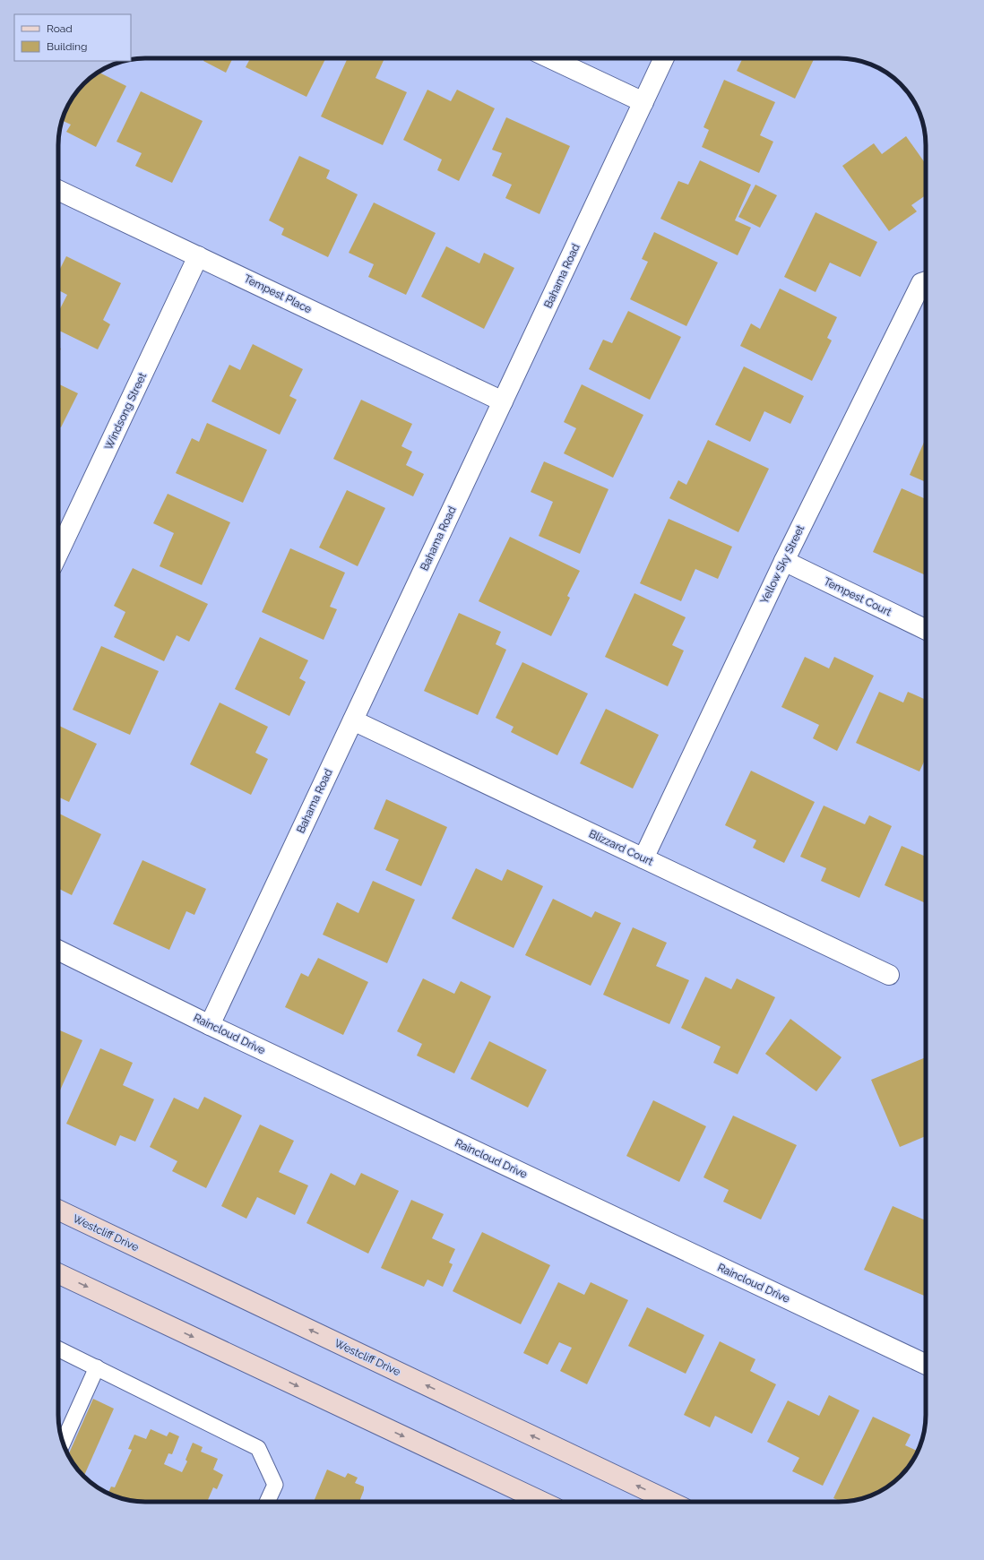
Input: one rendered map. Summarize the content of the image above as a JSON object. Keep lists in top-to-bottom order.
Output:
{
  "streets": {
    "main road": ["Westcliff Drive"],
    "street": [
      "Bahama Road",
      "Tempest Place",
      "Windsong Street",
      "Yellow Sky Street",
      "Tempest Court",
      "Blizzard Court",
      "Raincloud Drive"
    ]
  },
  "crossings": [
    ["Bahama Road", "Tempest Place"],
    ["Bahama Road", "Blizzard Court"],
    ["Bahama Road", "Raincloud Drive"],
    ["Tempest Place", "Windsong Street"],
    ["Yellow Sky Street", "Tempest Court"],
    ["Yellow Sky Street", "Blizzard Court"]
  ],
  "legend": ["Road", "Building"]
}
